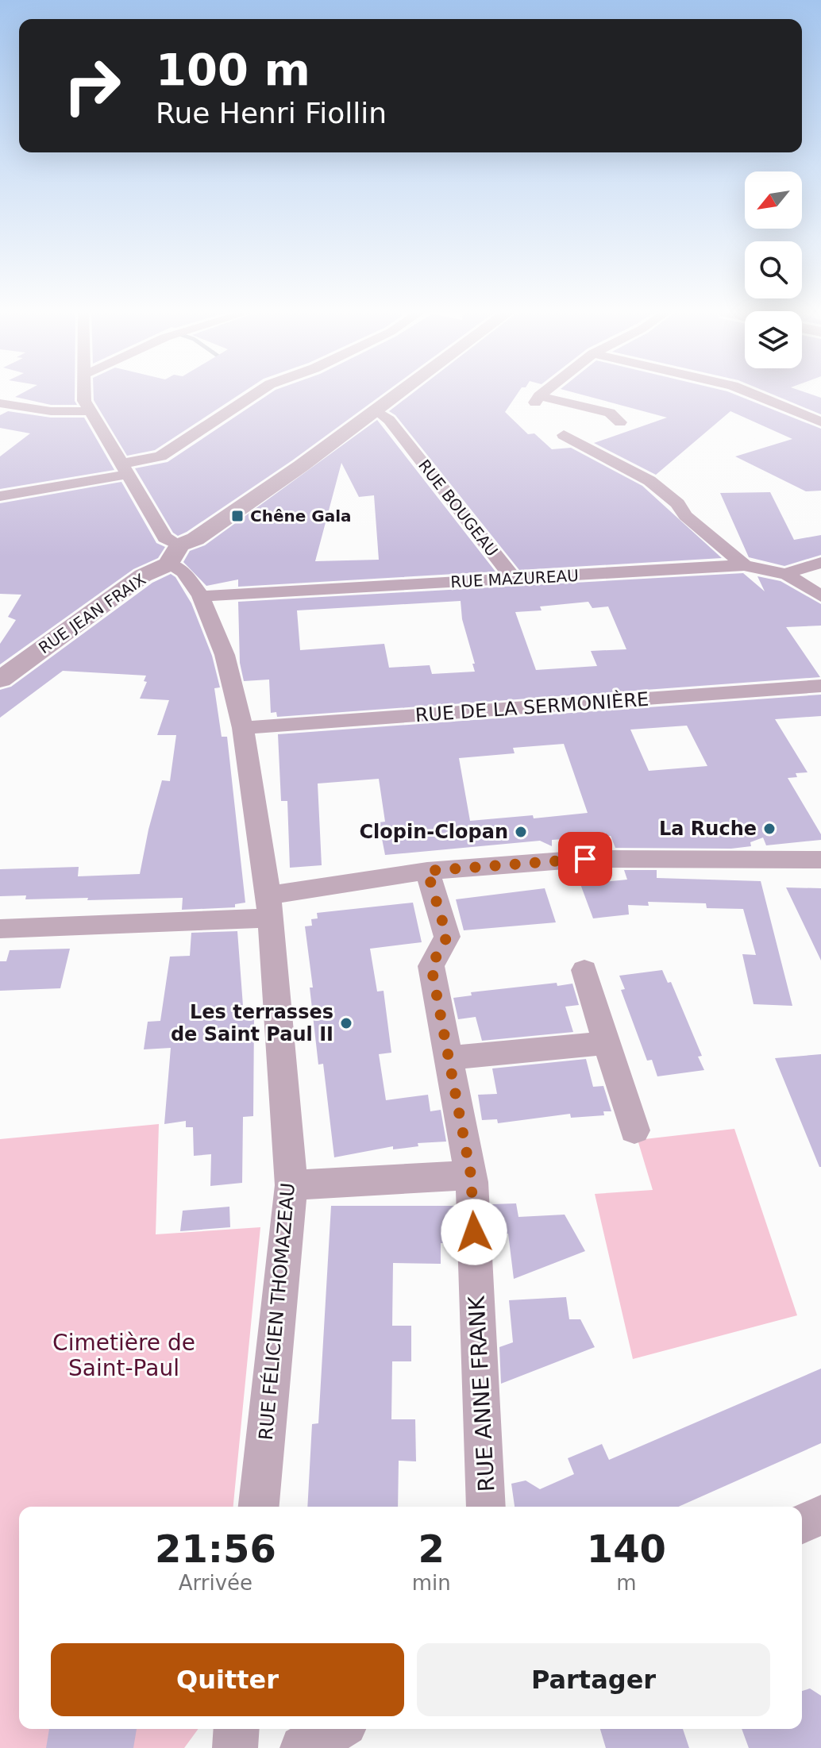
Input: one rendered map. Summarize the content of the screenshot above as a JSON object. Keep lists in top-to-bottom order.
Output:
{
  "streets": {
    "street": [
      "RUE BOUGEAU",
      "RUE MAZUREAU",
      "RUE JEAN FRAIX",
      "RUE DE LA SERMONIÈRE",
      "RUE FÉLICIEN THOMAZEAU",
      "RUE ANNE FRANK"
    ]
  },
  "crossings": [
    ["RUE BOUGEAU", "RUE MAZUREAU"],
    ["RUE BOUGEAU", "RUE JEAN FRAIX"],
    ["RUE MAZUREAU", "RUE FÉLICIEN THOMAZEAU"],
    ["RUE JEAN FRAIX", "RUE FÉLICIEN THOMAZEAU"],
    ["RUE DE LA SERMONIÈRE", "RUE FÉLICIEN THOMAZEAU"]
  ],
  "parks": ["Cimetière de Saint-Paul"],
  "places": {
    "transit": ["Chêne Gala"],
    "other": ["La Ruche", "Clopin-Clopan", "Les terrasses de Saint Paul II"]
  },
  "north": "bottom left",
  "page": {
    "turn": ["100 m", "Rue Henri Fiollin"],
    "eta": [
      "21:56",
      "Arrivée",
      "2",
      "min",
      "140",
      "m"
    ],
    "buttons": ["Quitter", "Partager"]
  }
}
